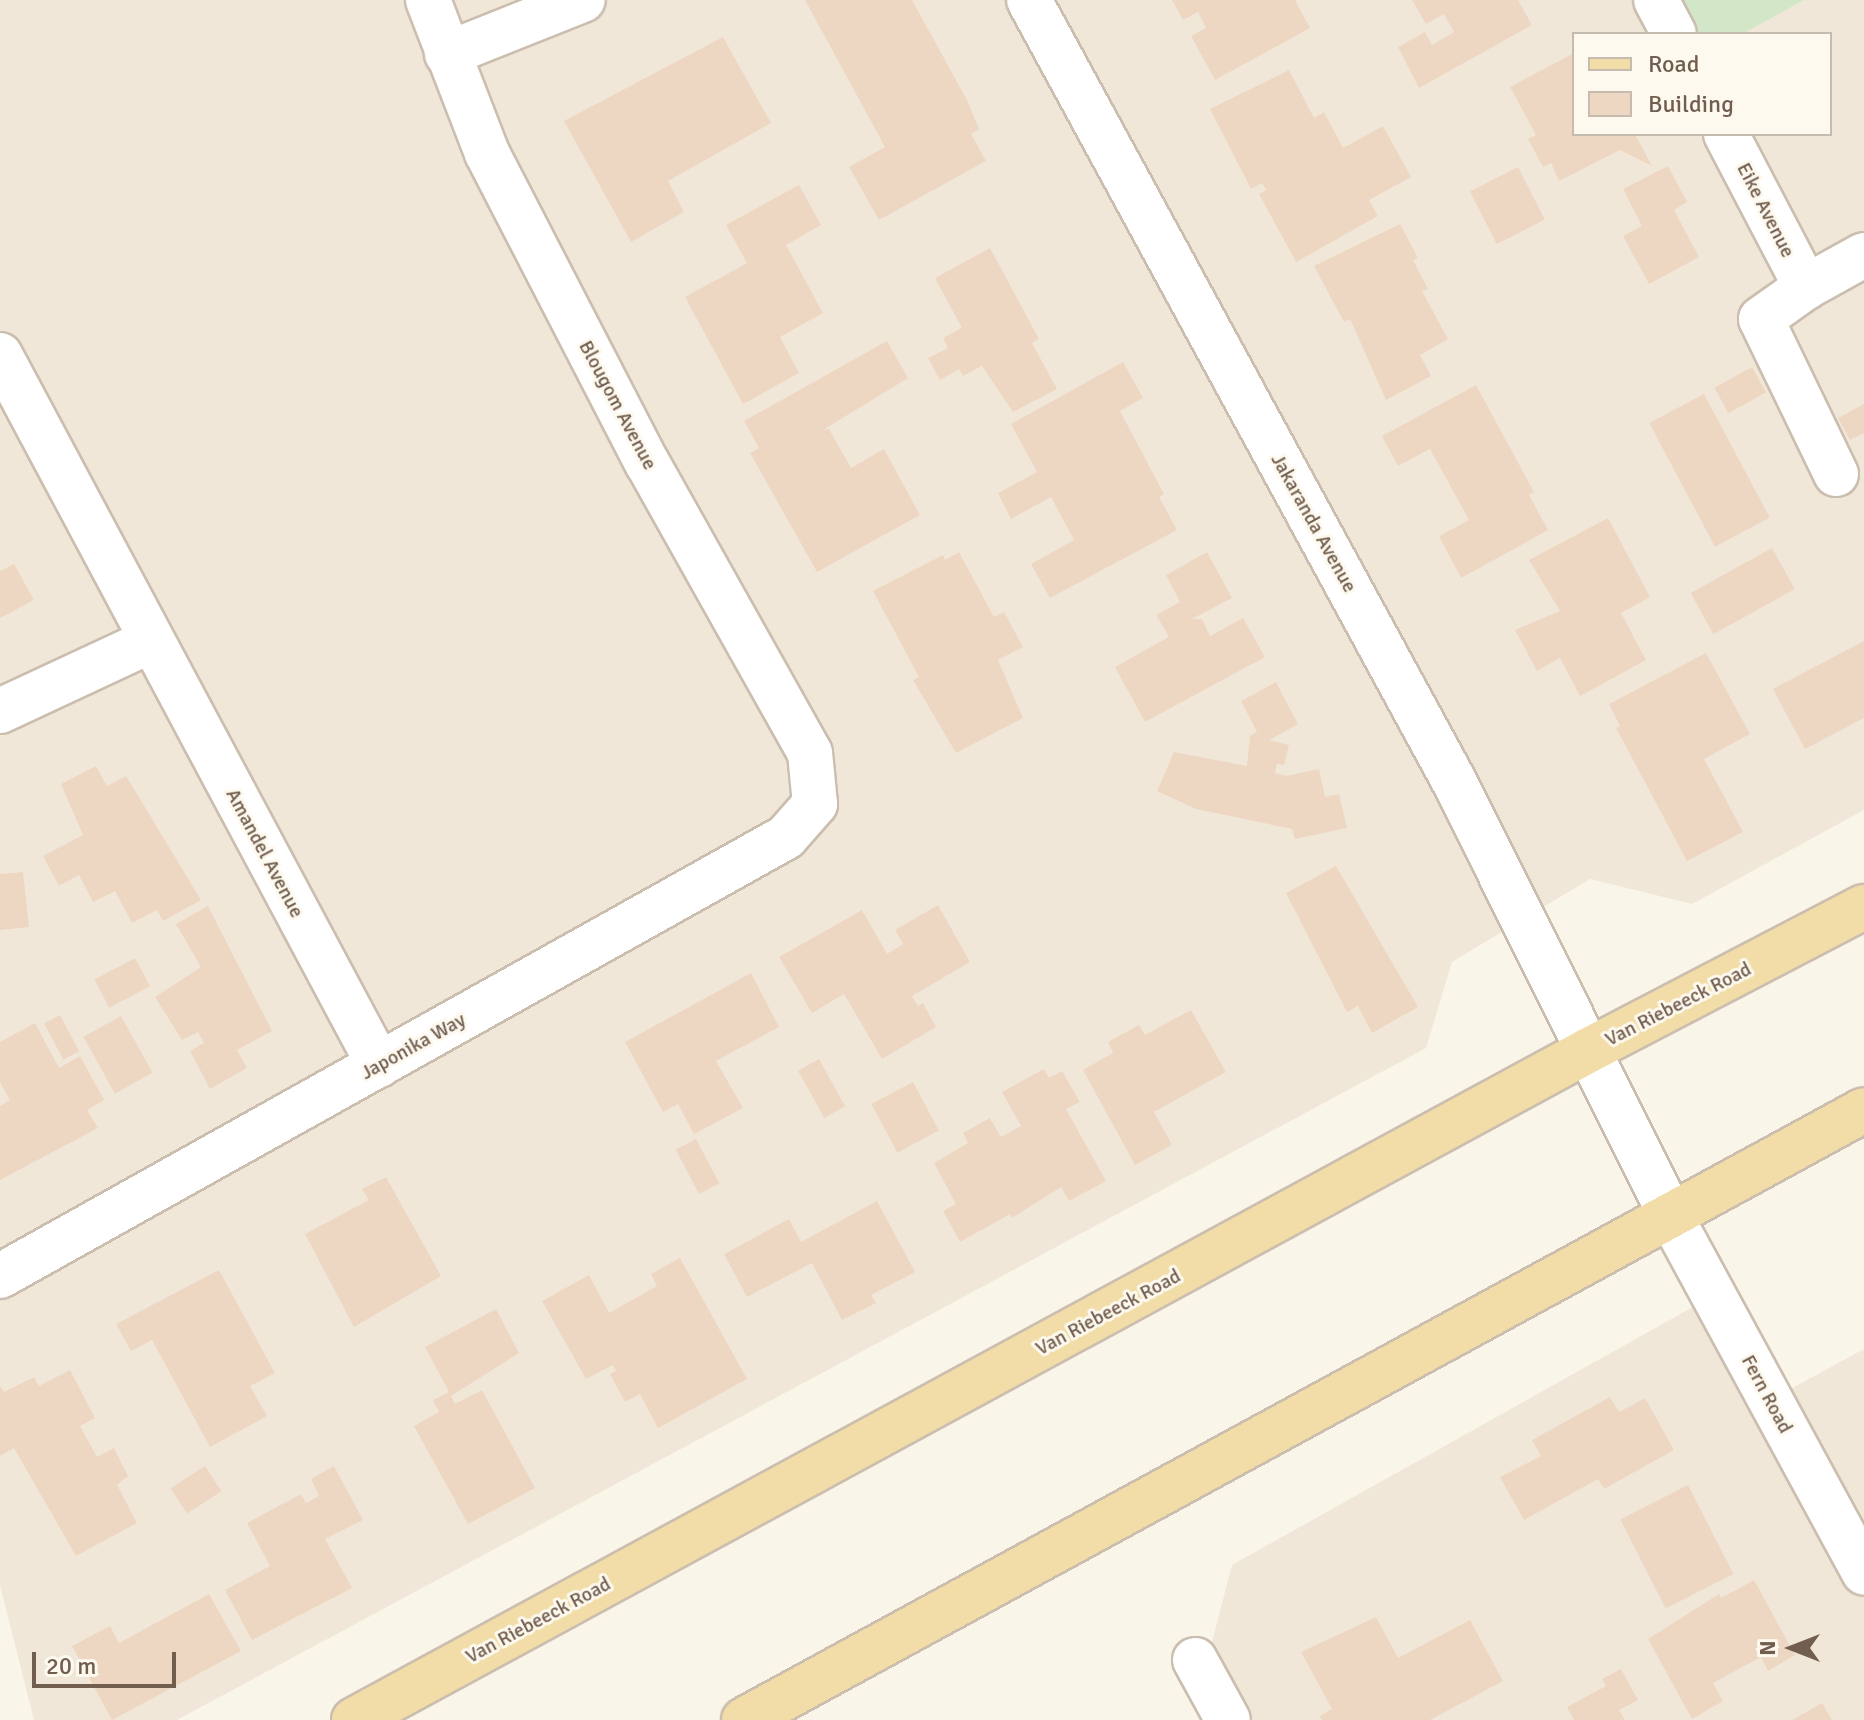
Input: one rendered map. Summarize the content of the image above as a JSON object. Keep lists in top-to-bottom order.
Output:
{
  "streets": {
    "main road": ["Van Riebeeck Road"],
    "street": [
      "Eike Avenue",
      "Blougom Avenue",
      "Jakaranda Avenue",
      "Amandel Avenue",
      "Japonika Way",
      "Fern Road"
    ]
  },
  "crossings": [
    ["Blougom Avenue", "Japonika Way"],
    ["Jakaranda Avenue", "Van Riebeeck Road"],
    ["Jakaranda Avenue", "Fern Road"],
    ["Amandel Avenue", "Japonika Way"]
  ],
  "legend": ["Road", "Building"],
  "scale_bar": "20 m",
  "north": "left"
}
